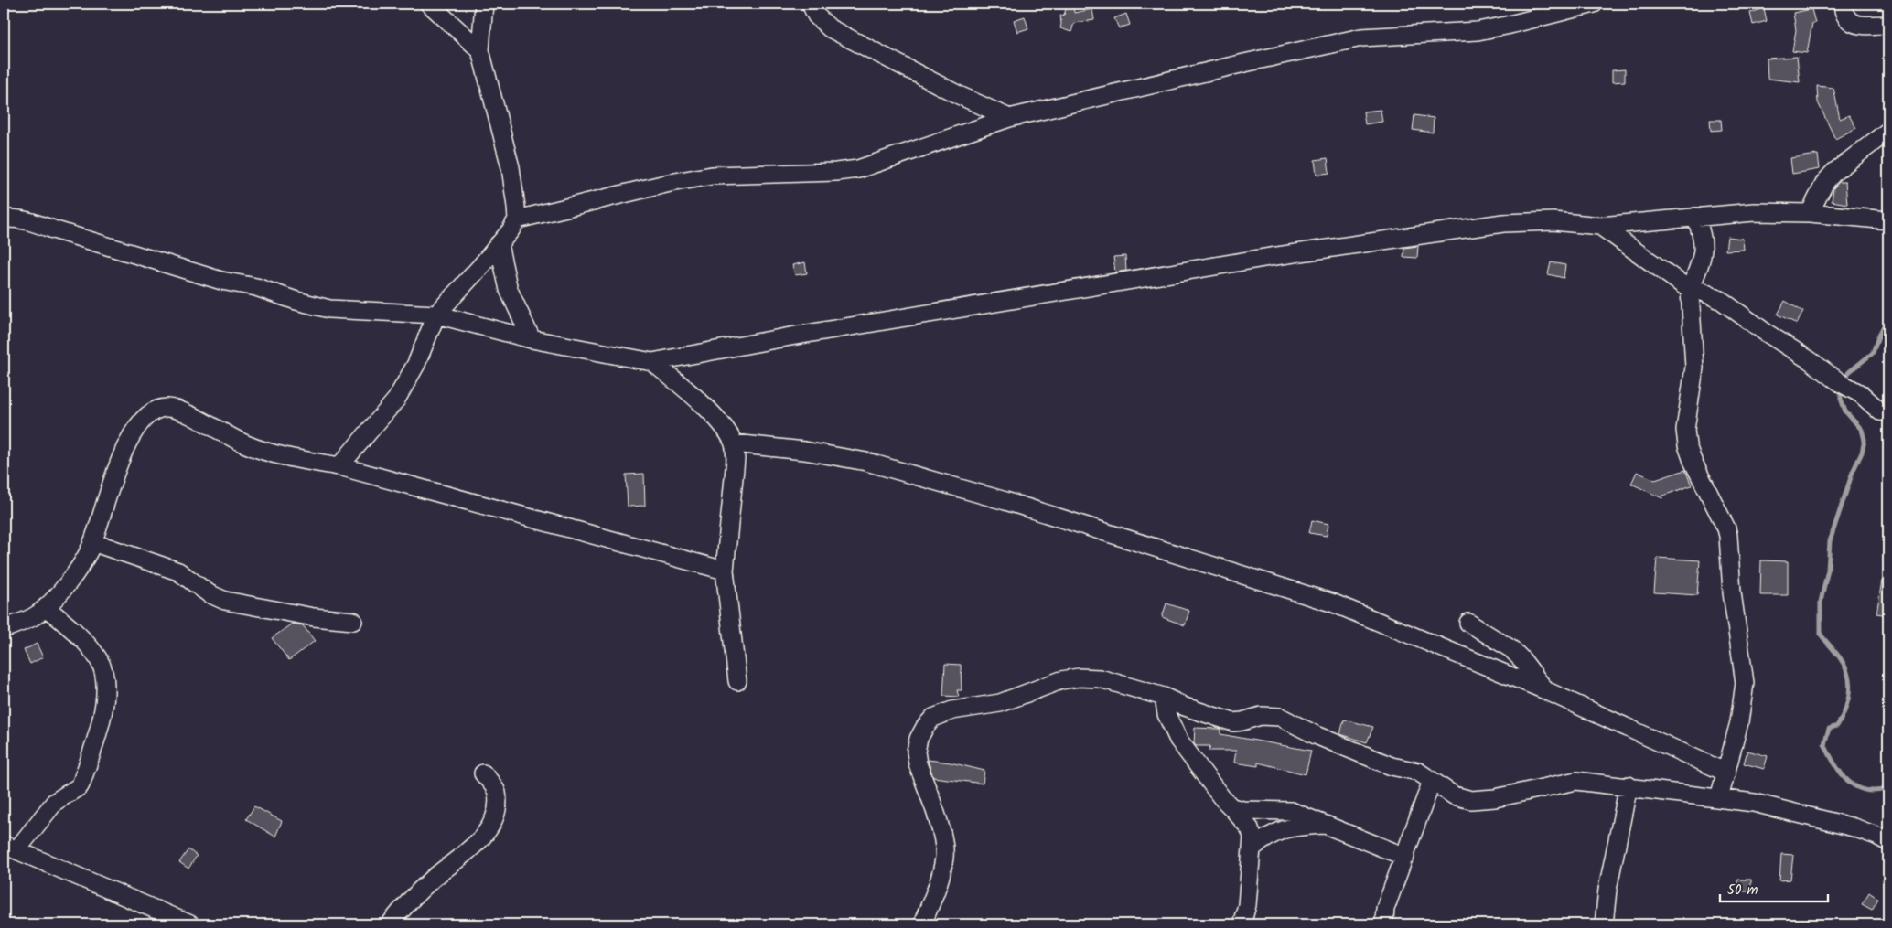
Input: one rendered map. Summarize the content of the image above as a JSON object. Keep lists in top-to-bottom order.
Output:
{
  "scale_bar": "50 m"
}
